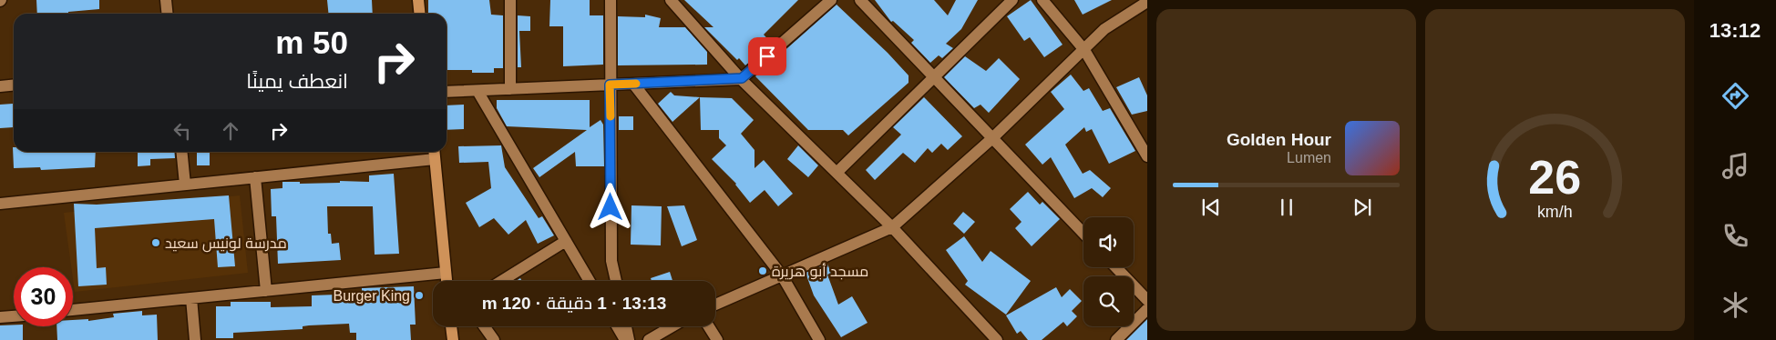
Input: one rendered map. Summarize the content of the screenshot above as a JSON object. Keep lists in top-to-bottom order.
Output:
{
  "places": ["مدرسة لونيس سعيد", "مسجد أبو هريرة", "Burger King"],
  "page": {
    "tabs": "13:12",
    "turn": ["50 m", "انعطف يمينًا"],
    "song": ["Golden Hour", "Lumen"],
    "limit": "30",
    "trip": "13:13 · 1 دقيقة · 120 m",
    "gauge": ["26", "km/h"]
  }
}
